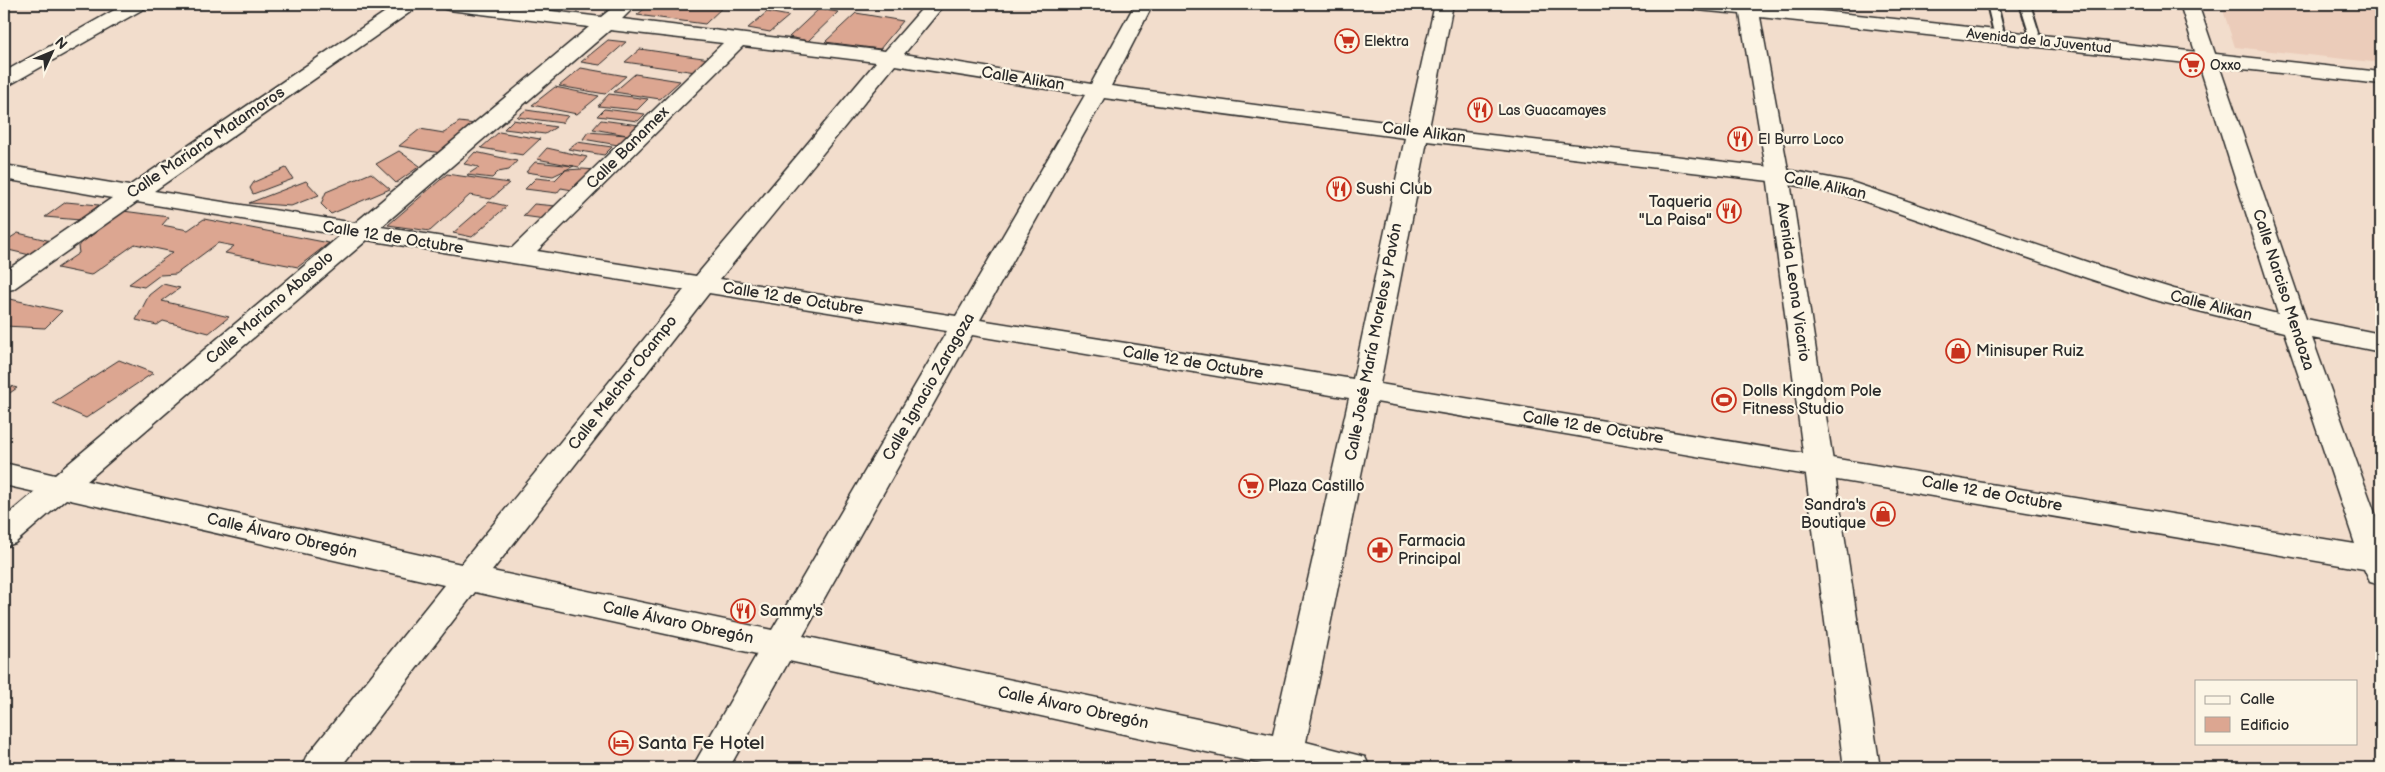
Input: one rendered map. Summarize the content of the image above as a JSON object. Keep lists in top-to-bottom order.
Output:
{
  "streets": {
    "street": [
      "Avenida de la Juventud",
      "Calle Alikan",
      "Calle Mariano Matamoros",
      "Calle Banamex",
      "Calle 12 de Octubre",
      "Avenida Leona Vicario",
      "Calle Narciso Mendoza",
      "Calle Mariano Abasolo",
      "Calle José María Morelos y Pavón",
      "Calle Melchor Ocampo",
      "Calle Ignacio Zaragoza",
      "Calle Álvaro Obregón"
    ]
  },
  "crossings": [
    ["Avenida de la Juventud", "Avenida Leona Vicario"],
    ["Avenida de la Juventud", "Calle Narciso Mendoza"],
    ["Calle Alikan", "Calle Banamex"],
    ["Calle Alikan", "Avenida Leona Vicario"],
    ["Calle Alikan", "Calle Narciso Mendoza"],
    ["Calle Alikan", "Calle Mariano Abasolo"],
    ["Calle Alikan", "Calle José María Morelos y Pavón"],
    ["Calle Alikan", "Calle Melchor Ocampo"],
    ["Calle Alikan", "Calle Ignacio Zaragoza"],
    ["Calle Mariano Matamoros", "Calle 12 de Octubre"],
    ["Calle Banamex", "Calle 12 de Octubre"],
    ["Calle 12 de Octubre", "Avenida Leona Vicario"],
    ["Calle 12 de Octubre", "Calle Narciso Mendoza"],
    ["Calle 12 de Octubre", "Calle Mariano Abasolo"],
    ["Calle 12 de Octubre", "Calle José María Morelos y Pavón"],
    ["Calle 12 de Octubre", "Calle Melchor Ocampo"],
    ["Calle 12 de Octubre", "Calle Ignacio Zaragoza"],
    ["Calle Mariano Abasolo", "Calle Álvaro Obregón"],
    ["Calle José María Morelos y Pavón", "Calle Álvaro Obregón"],
    ["Calle Melchor Ocampo", "Calle Álvaro Obregón"],
    ["Calle Ignacio Zaragoza", "Calle Álvaro Obregón"]
  ],
  "places": {
    "supermarket": ["Elektra", "Oxxo", "Plaza Castillo"],
    "restaurant": [
      "Las Guacamayes",
      "El Burro Loco",
      "Sushi Club",
      "Taqueria \"La Paisa\"",
      "Sammy's"
    ],
    "shop": ["Minisuper Ruiz", "Sandra's Boutique"],
    "sports": ["Dolls Kingdom Pole Fitness Studio"],
    "pharmacy": ["Farmacia Principal"],
    "hotel": ["Santa Fe Hotel"]
  },
  "legend": ["Calle", "Edificio"],
  "north": "top right"
}
